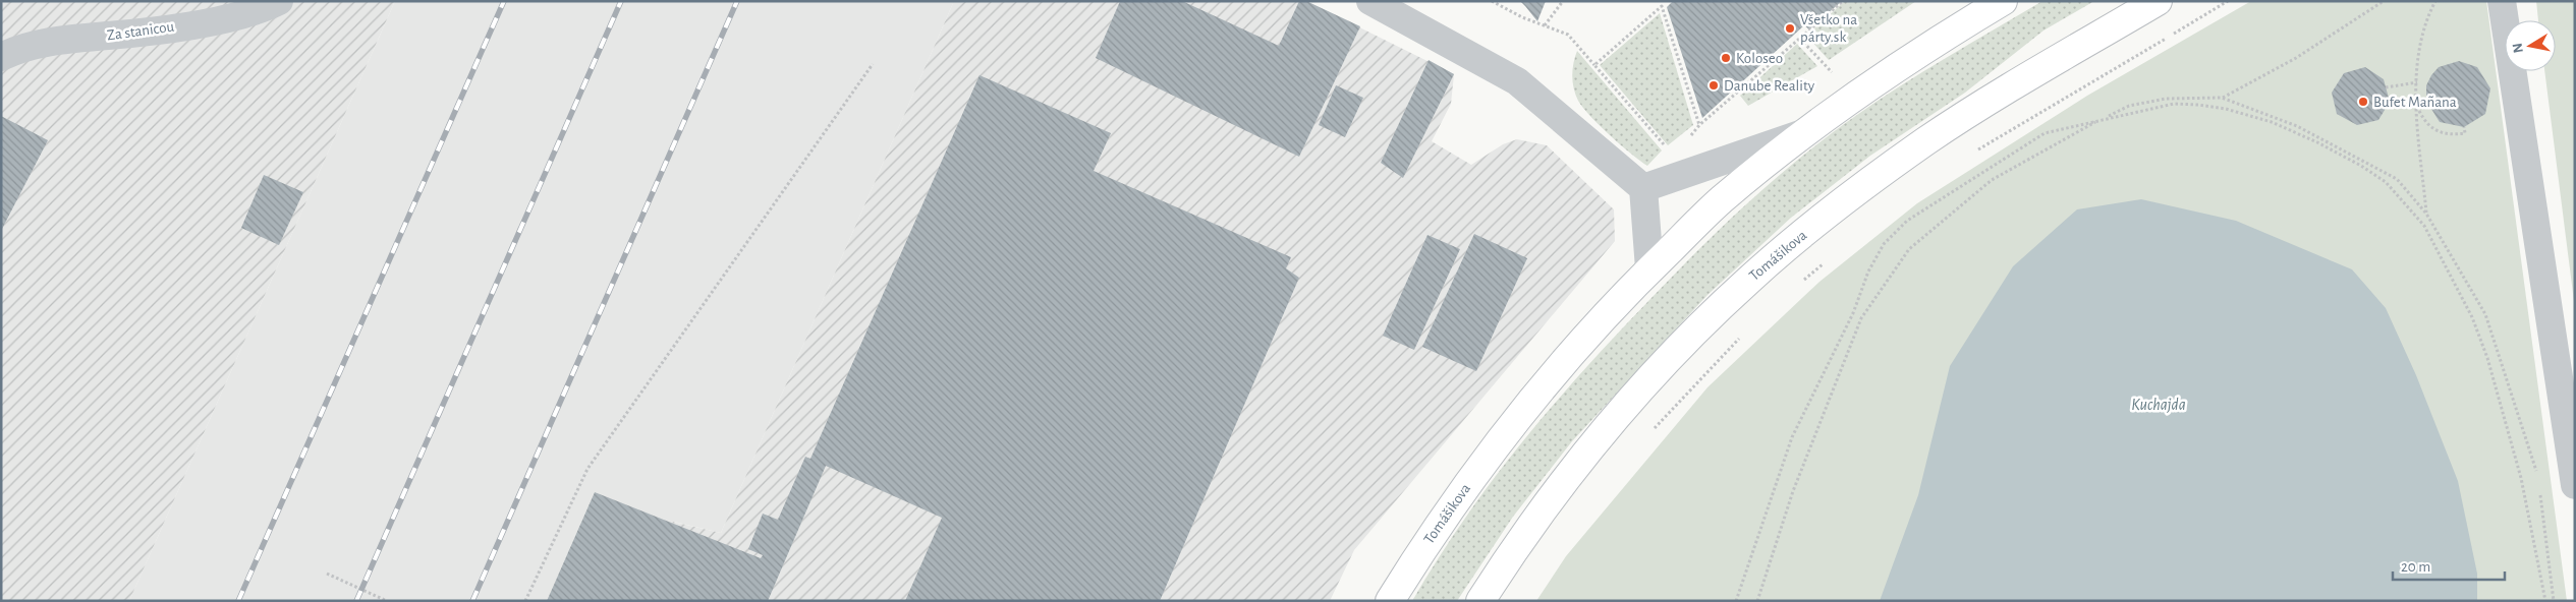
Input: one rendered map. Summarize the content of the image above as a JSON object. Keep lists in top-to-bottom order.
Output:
{
  "streets": {
    "main road": ["Tomášikova"],
    "street": ["Za stanicou"]
  },
  "water": ["Kuchajda"],
  "places": [
    "Všetko na párty.sk",
    "Koloseo",
    "Danube Reality",
    "Bufet Mañana"
  ],
  "scale_bar": "20 m",
  "north": "left"
}
